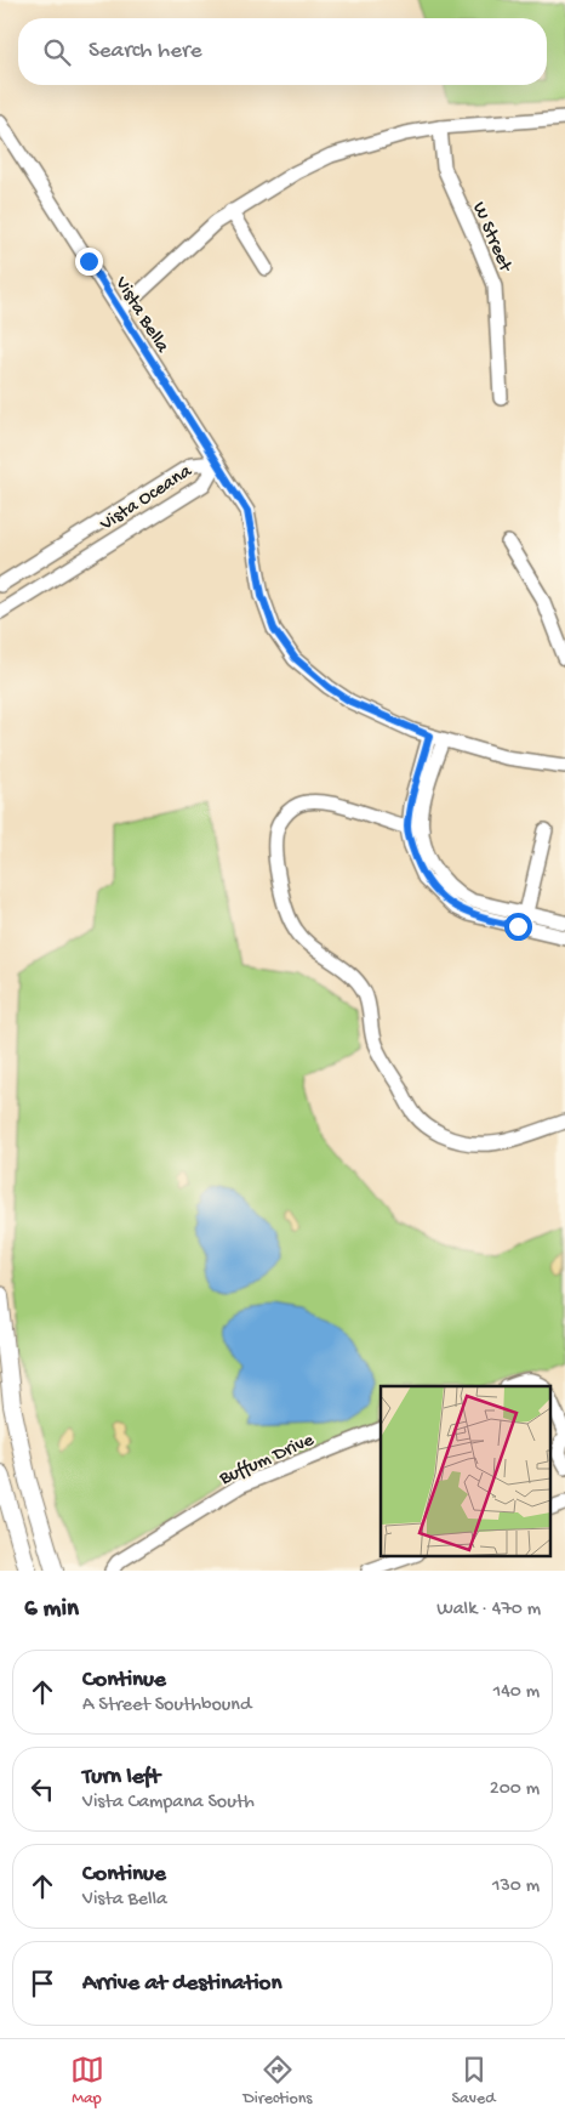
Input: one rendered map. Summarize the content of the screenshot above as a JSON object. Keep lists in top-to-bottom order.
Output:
{
  "streets": {
    "street": [
      "W Street",
      "Vista Bella",
      "Vista Oceana",
      "Buffum Drive"
    ]
  },
  "crossings": [
    ["Vista Bella", "Vista Oceana"]
  ],
  "page": {
    "search": "Search here",
    "heading": ["6 min", "Walk · 470 m"],
    "list": [
      ["Continue", "A Street Southbound", "140 m"],
      ["Turn left", "Vista Campana South", "200 m"],
      ["Continue", "Vista Bella", "130 m"],
      "Arrive at destination"
    ],
    "nav": ["Map", "Directions", "Saved"]
  }
}
